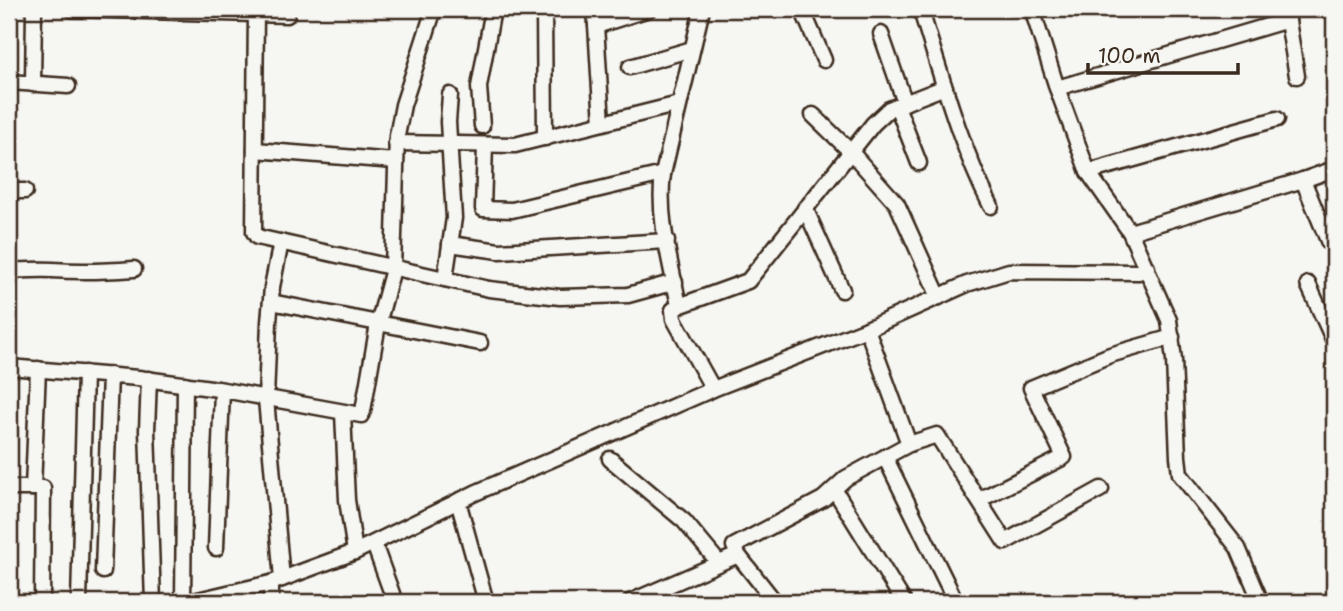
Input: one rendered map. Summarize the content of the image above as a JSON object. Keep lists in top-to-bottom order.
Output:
{
  "scale_bar": "100 m"
}
